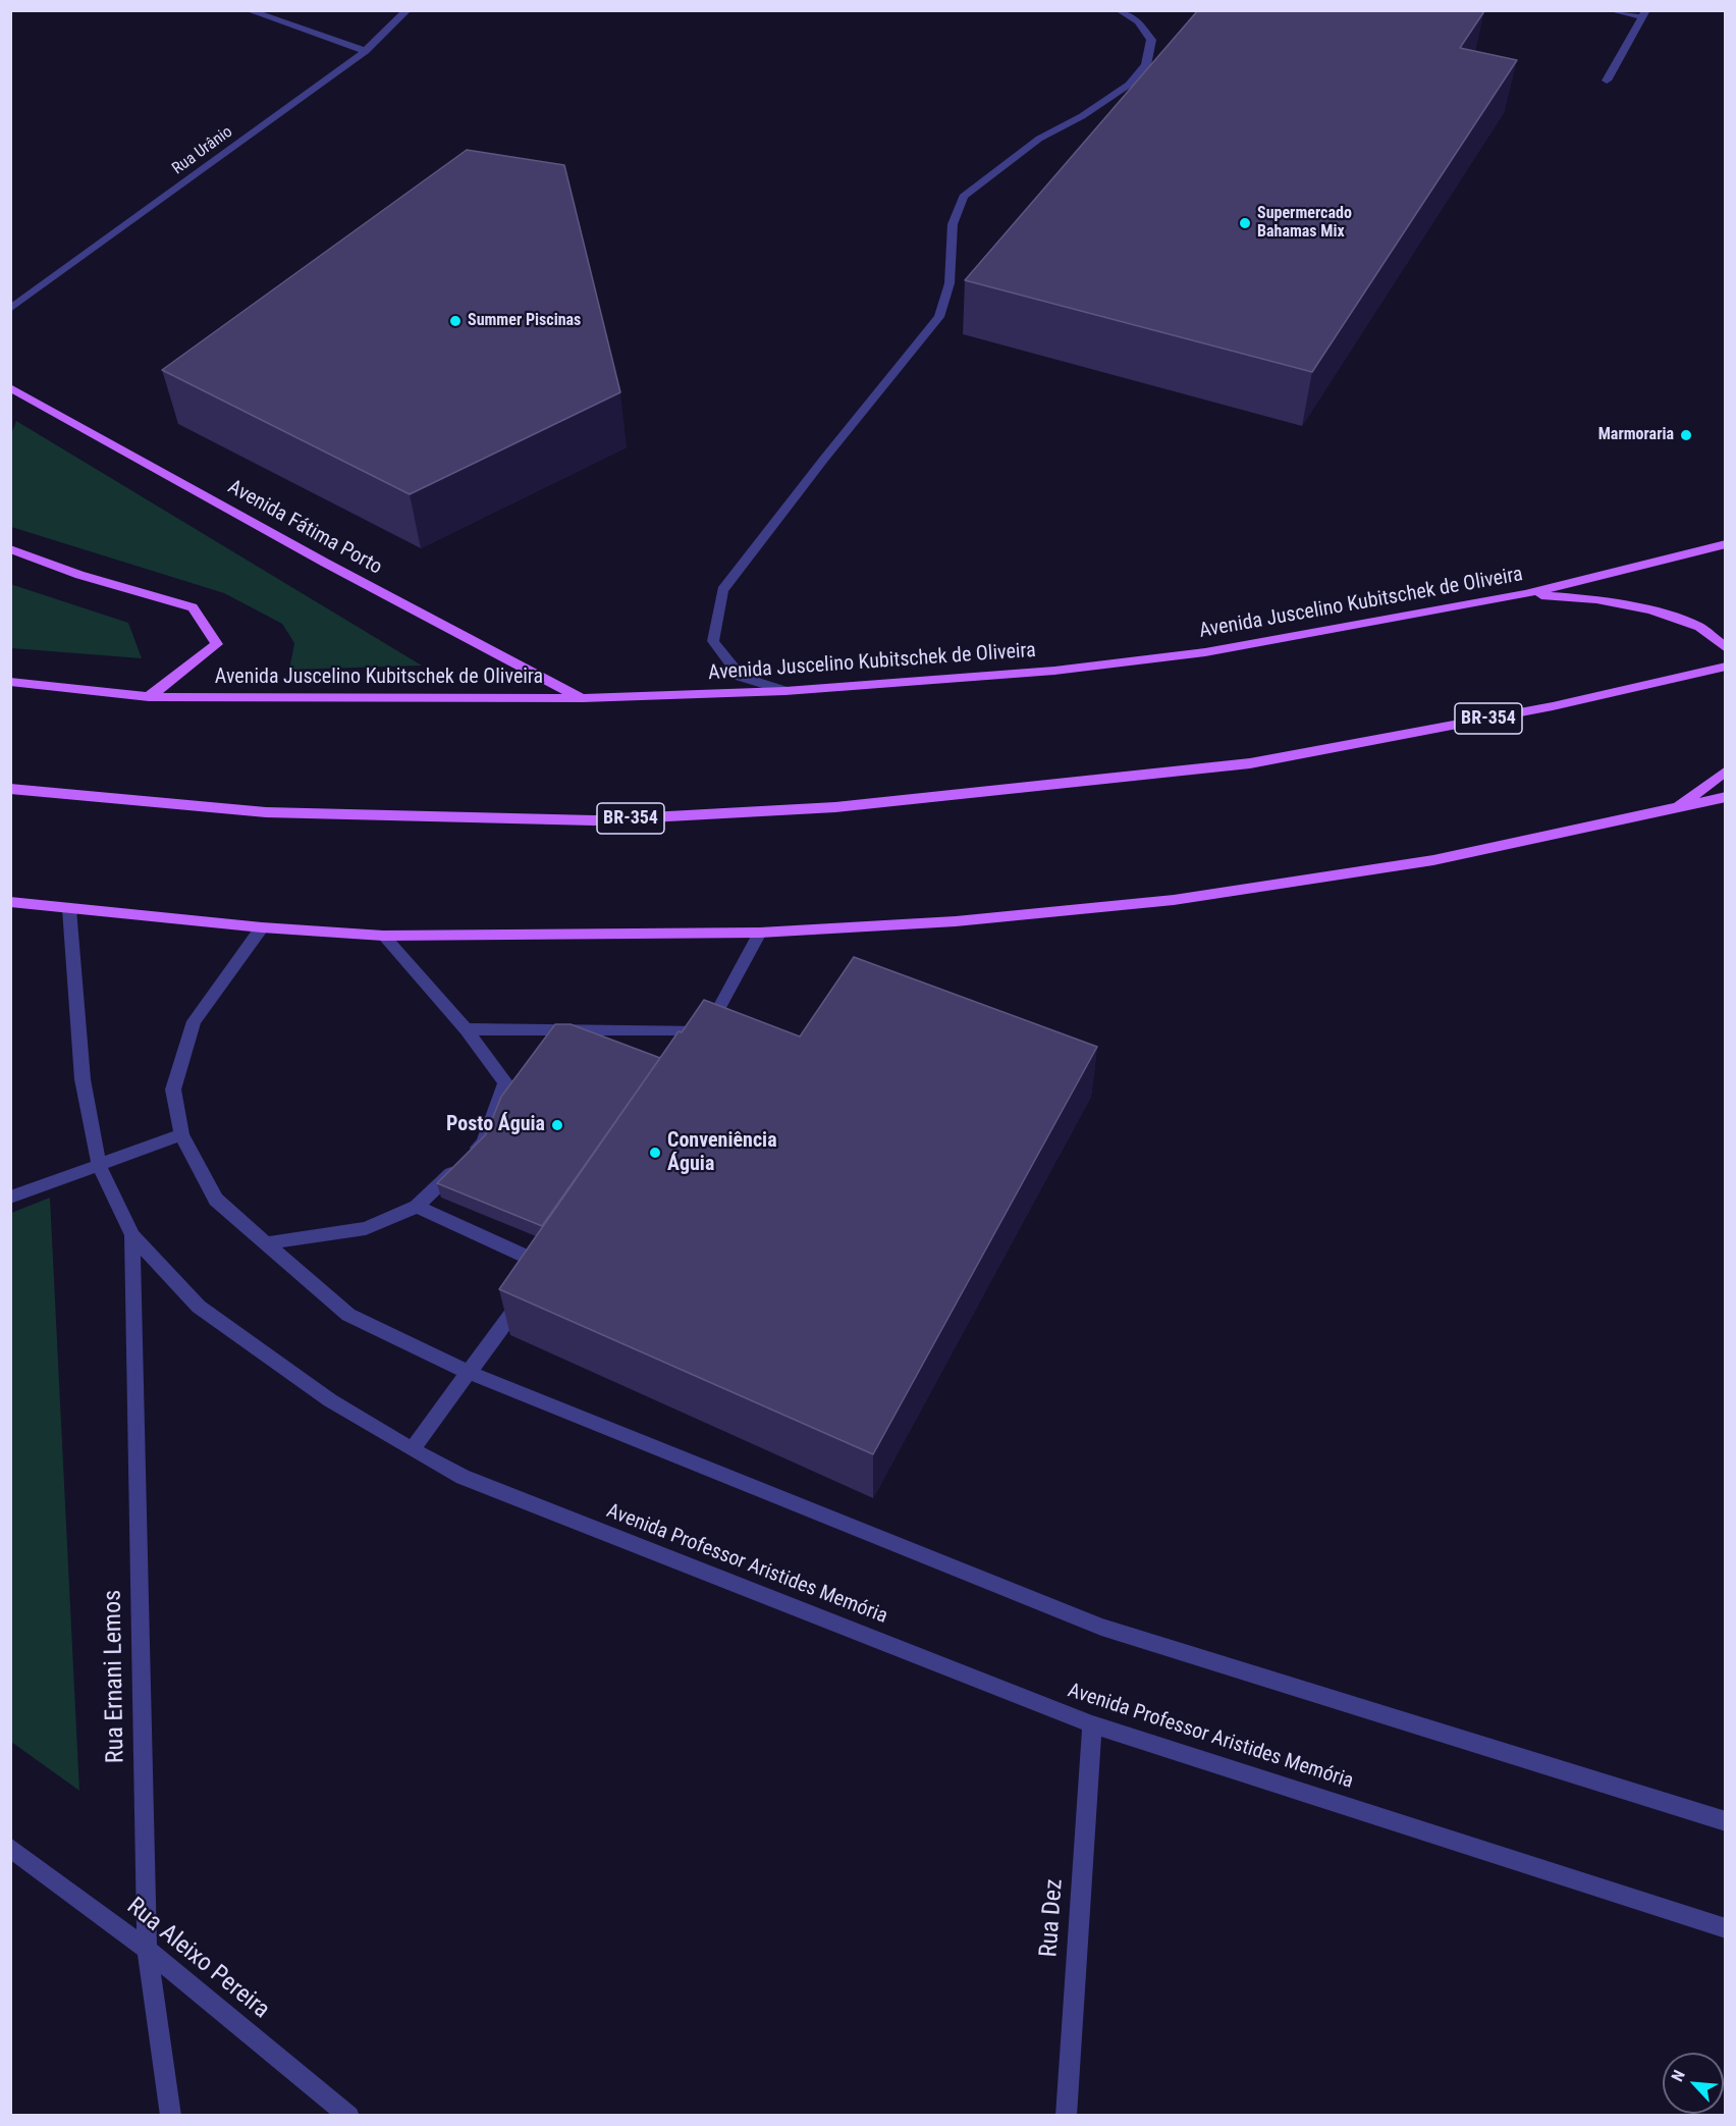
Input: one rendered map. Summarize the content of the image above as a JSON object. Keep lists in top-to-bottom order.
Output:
{
  "streets": {
    "main road": ["Avenida Fátima Porto", "Avenida Juscelino Kubitschek de Oliveira", "BR-354"],
    "street": [
      "Rua Urânio",
      "Avenida Professor Aristides Memória",
      "Rua Ernani Lemos",
      "Rua Dez",
      "Rua Aleixo Pereira"
    ]
  },
  "crossings": [
    ["Avenida Fátima Porto", "Avenida Juscelino Kubitschek de Oliveira"],
    ["Avenida Professor Aristides Memória", "Rua Ernani Lemos"],
    ["Avenida Professor Aristides Memória", "Rua Dez"],
    ["Rua Ernani Lemos", "Rua Aleixo Pereira"]
  ],
  "places": [
    "Supermercado Bahamas Mix",
    "Summer Piscinas",
    "Marmoraria",
    "Posto Águia",
    "Conveniência Águia"
  ],
  "north": "top left"
}
